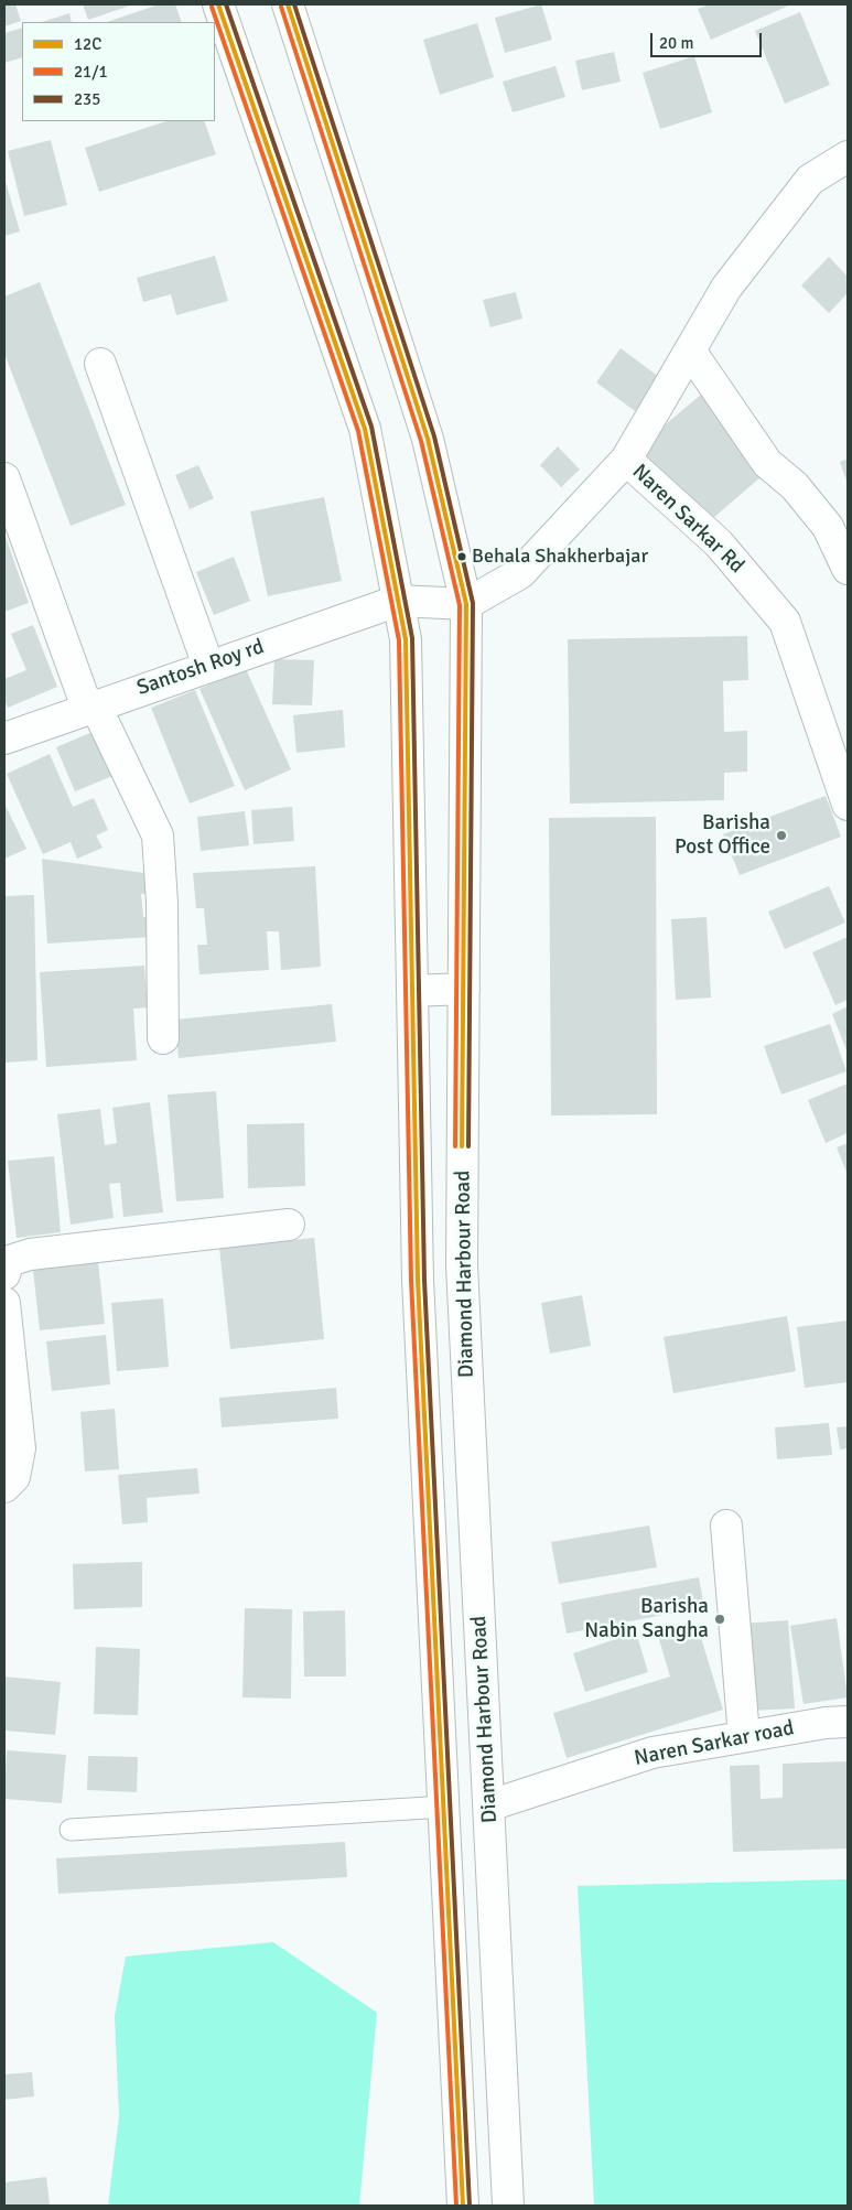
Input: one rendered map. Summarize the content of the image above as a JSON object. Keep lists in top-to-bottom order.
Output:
{
  "streets": {
    "main road": [
      "Naren Sarkar Rd",
      "Santosh Roy rd",
      "Diamond Harbour Road",
      "Naren Sarkar road"
    ]
  },
  "crossings": [
    ["Naren Sarkar Rd", "Diamond Harbour Road"],
    ["Diamond Harbour Road", "Naren Sarkar road"]
  ],
  "places": ["Behala Shakherbajar", "Barisha Post Office", "Barisha Nabin Sangha"],
  "lines": ["transit line 12C", "transit line 235", "transit line 21/1"],
  "legend": ["12C", "21/1", "235"],
  "scale_bar": "20 m"
}
